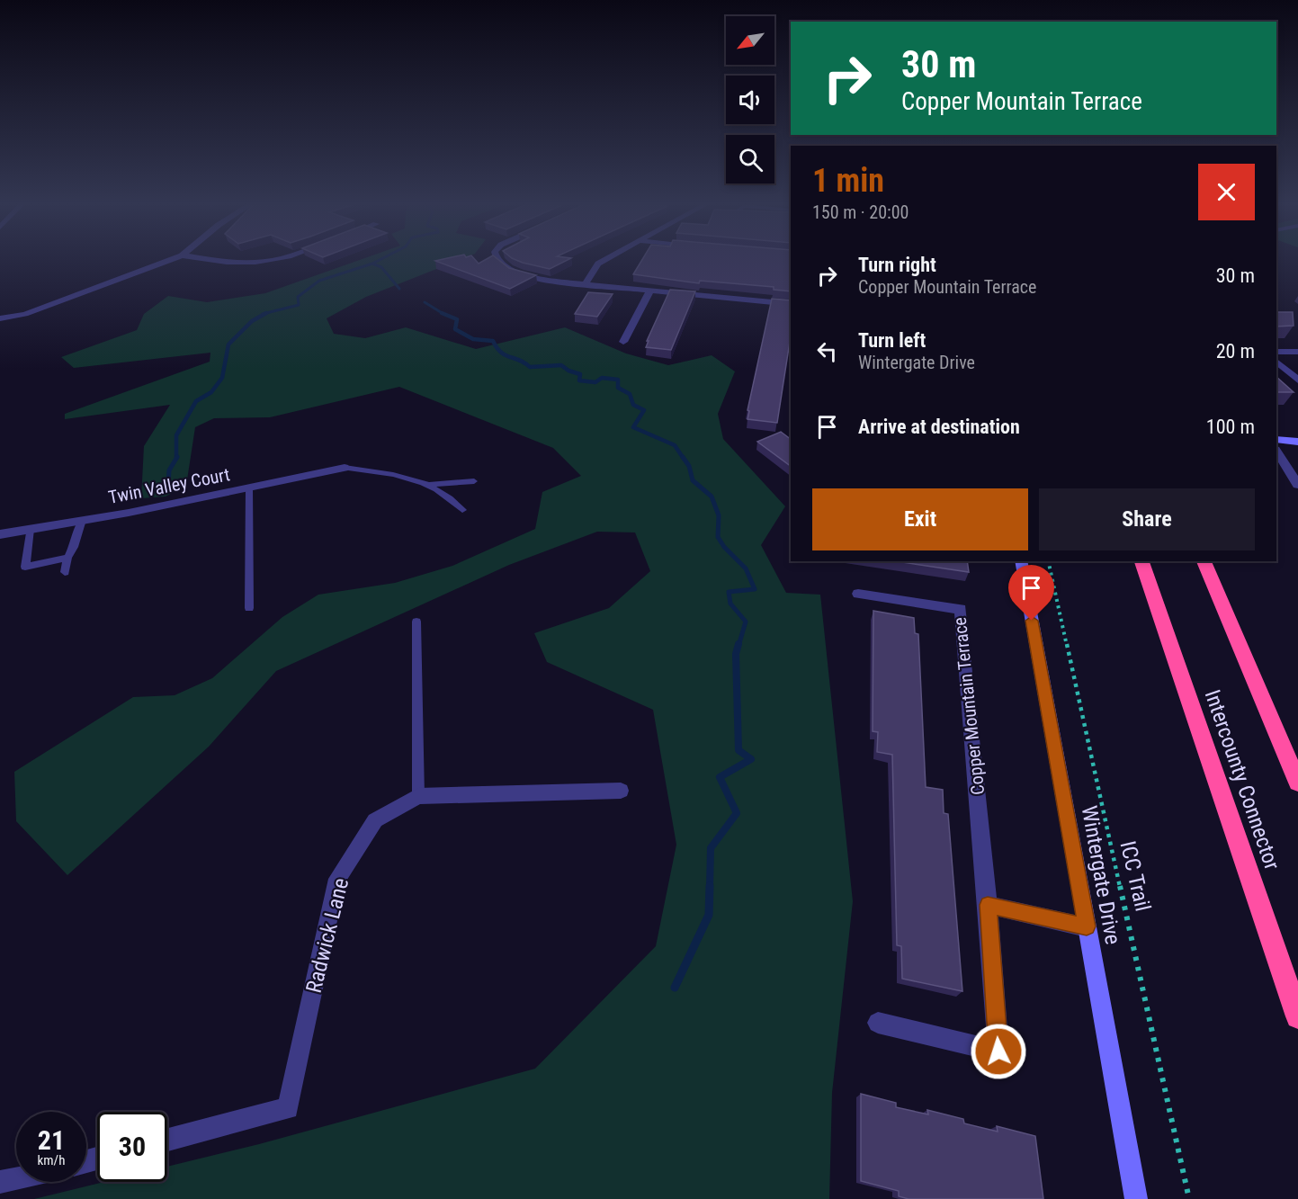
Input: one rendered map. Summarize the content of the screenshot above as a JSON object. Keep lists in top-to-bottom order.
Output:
{
  "streets": {
    "highway": ["Intercounty Connector"],
    "street": [
      "Twin Valley Court",
      "Copper Mountain Terrace",
      "Wintergate Drive",
      "Radwick Lane"
    ],
    "path": ["ICC Trail"]
  },
  "north": "bottom left",
  "page": {
    "turn": ["30 m", "Copper Mountain Terrace"],
    "heading": ["1 min", "150 m · 20:00"],
    "list": [
      {
        "name": "Turn right",
        "note": "Copper Mountain Terrace",
        "value": "30 m"
      },
      {
        "name": "Turn left",
        "note": "Wintergate Drive",
        "value": "20 m"
      },
      {
        "name": "Arrive at destination",
        "value": "100 m"
      }
    ],
    "buttons": ["Exit", "Share"],
    "speed": "21 km/h",
    "limit": "30"
  }
}
